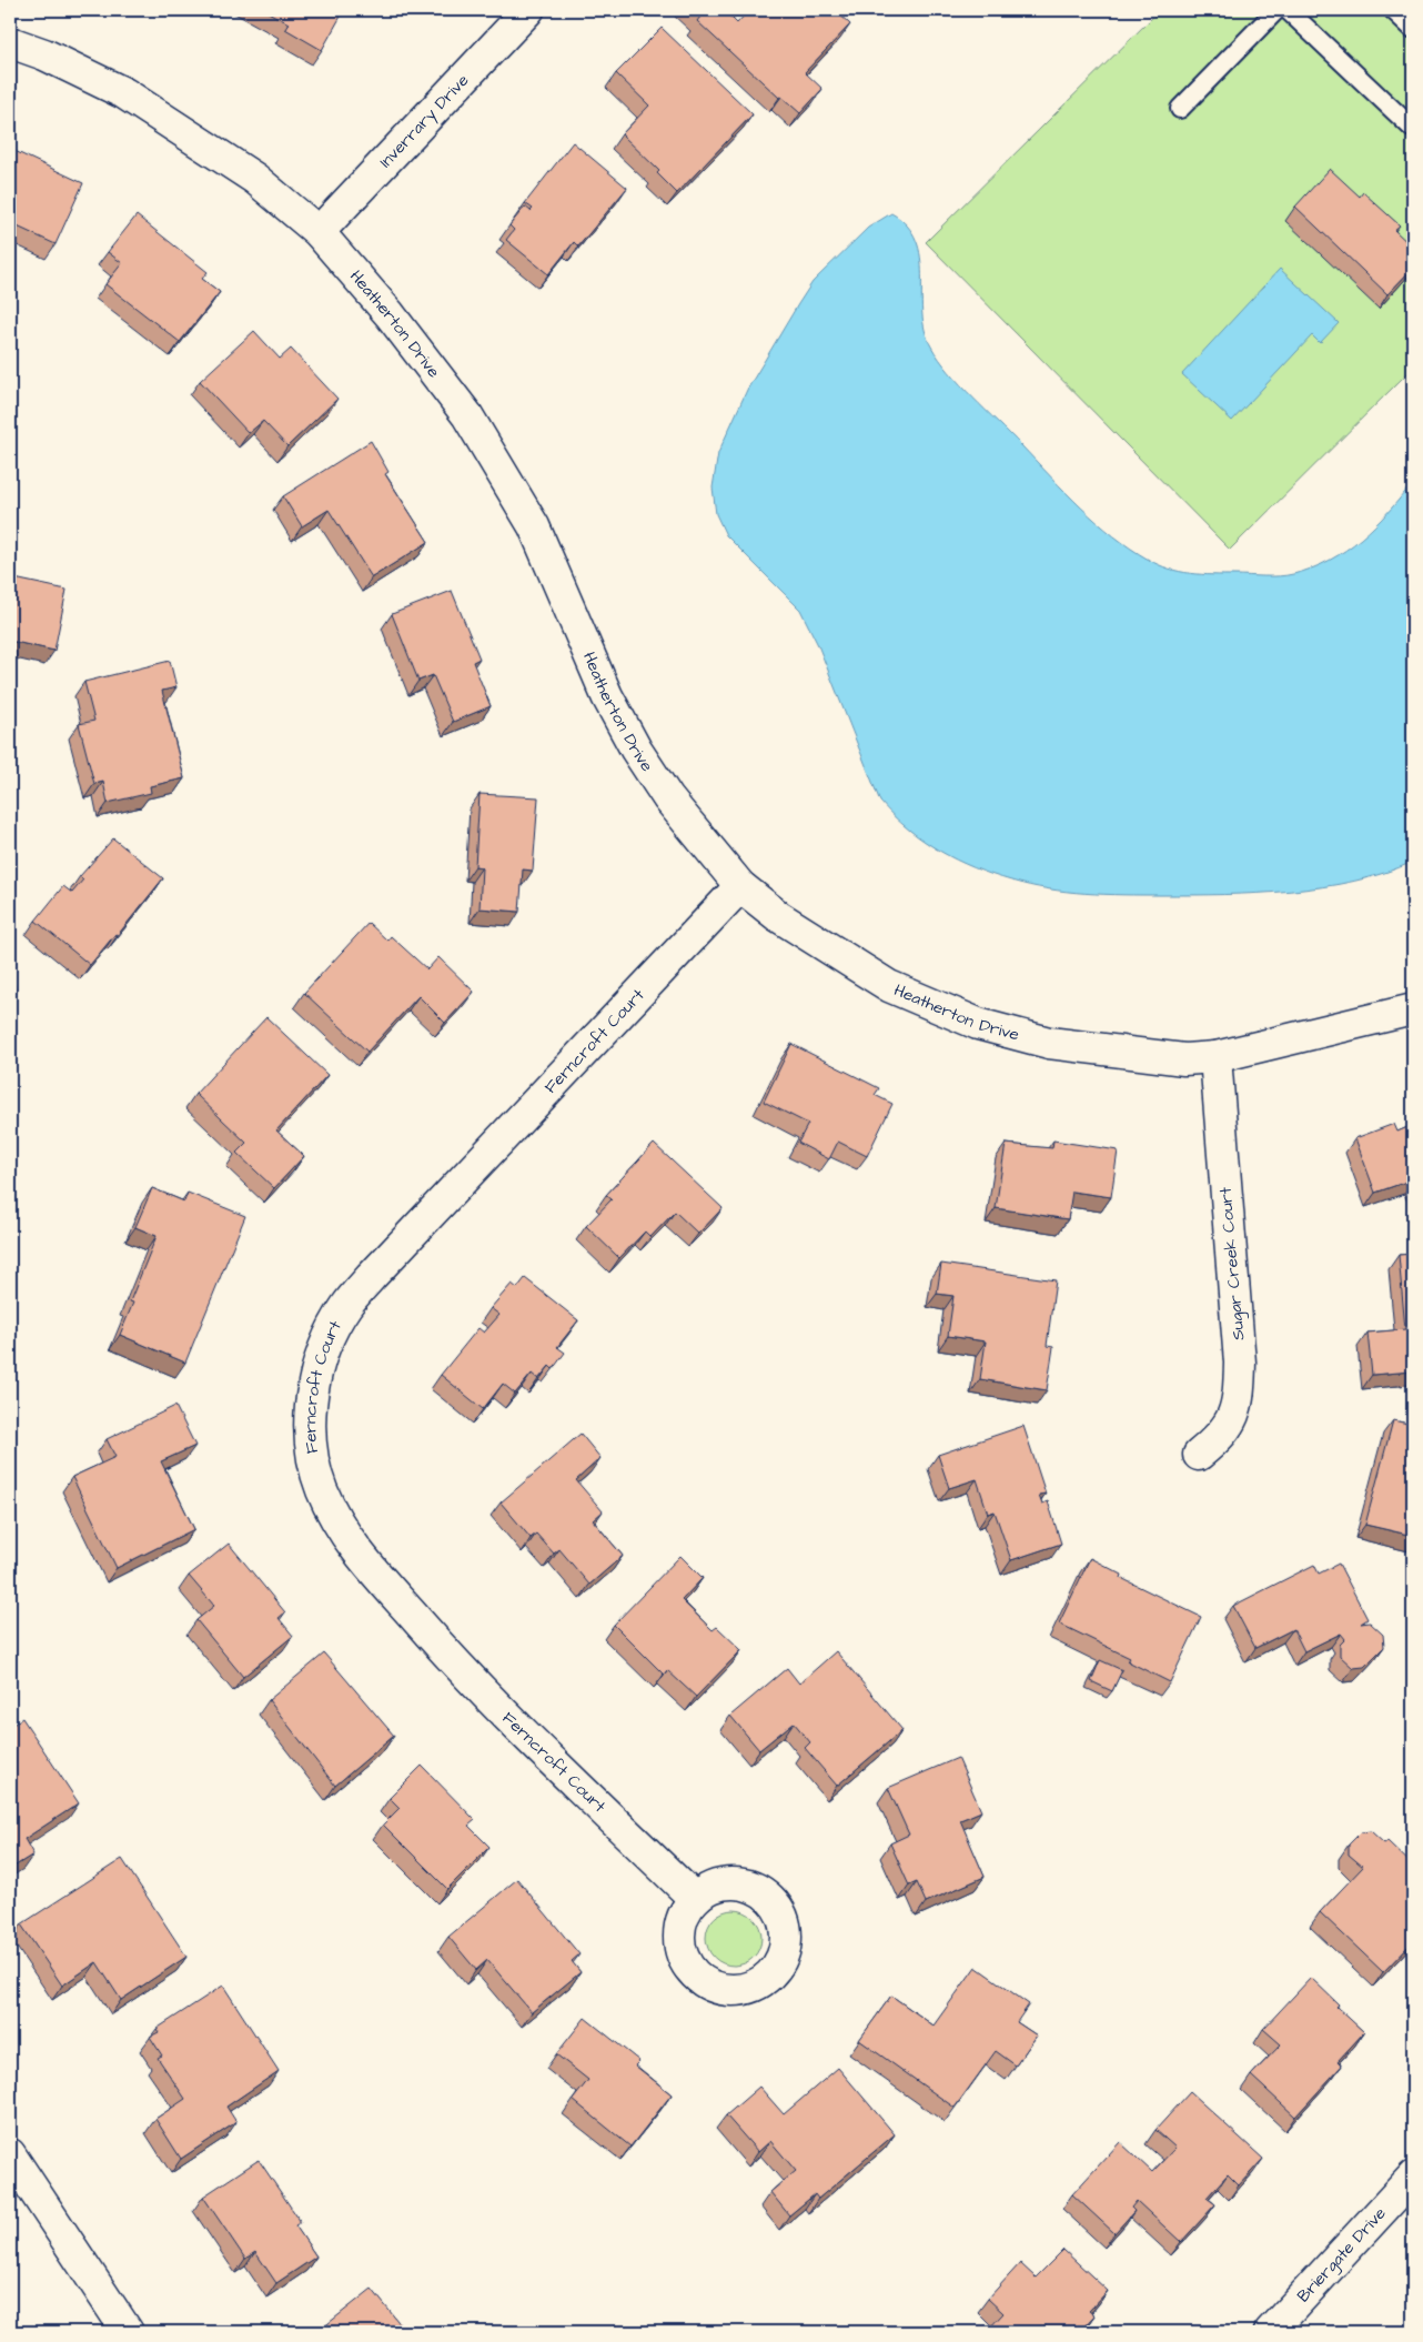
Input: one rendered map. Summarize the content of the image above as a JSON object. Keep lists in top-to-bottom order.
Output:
{
  "streets": {
    "street": [
      "Inverrary Drive",
      "Heatherton Drive",
      "Ferncroft Court",
      "Sugar Creek Court",
      "Briergate Drive"
    ]
  },
  "crossings": [
    ["Inverrary Drive", "Heatherton Drive"],
    ["Heatherton Drive", "Ferncroft Court"],
    ["Heatherton Drive", "Sugar Creek Court"]
  ]
}
